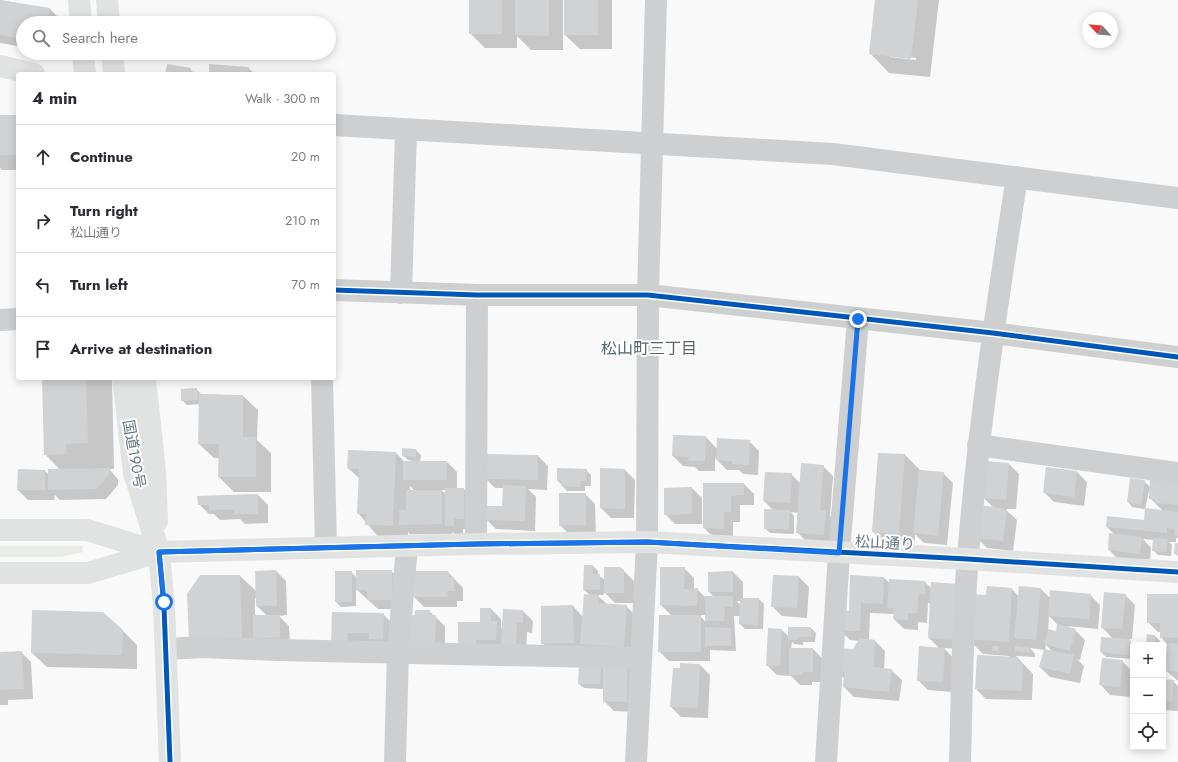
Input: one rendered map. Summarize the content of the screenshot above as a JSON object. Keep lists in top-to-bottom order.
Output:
{
  "streets": {
    "main road": ["国道190号", "松山通り"]
  },
  "crossings": [
    ["国道190号", "松山通り"]
  ],
  "districts": ["松山町三丁目"],
  "north": "top left",
  "page": {
    "search": "Search here",
    "heading": ["4 min", "Walk · 300 m"],
    "list": [
      ["Continue", "20 m"],
      ["Turn right", "松山通り", "210 m"],
      ["Turn left", "70 m"],
      "Arrive at destination"
    ],
    "map_buttons": ["+", "−"]
  }
}
